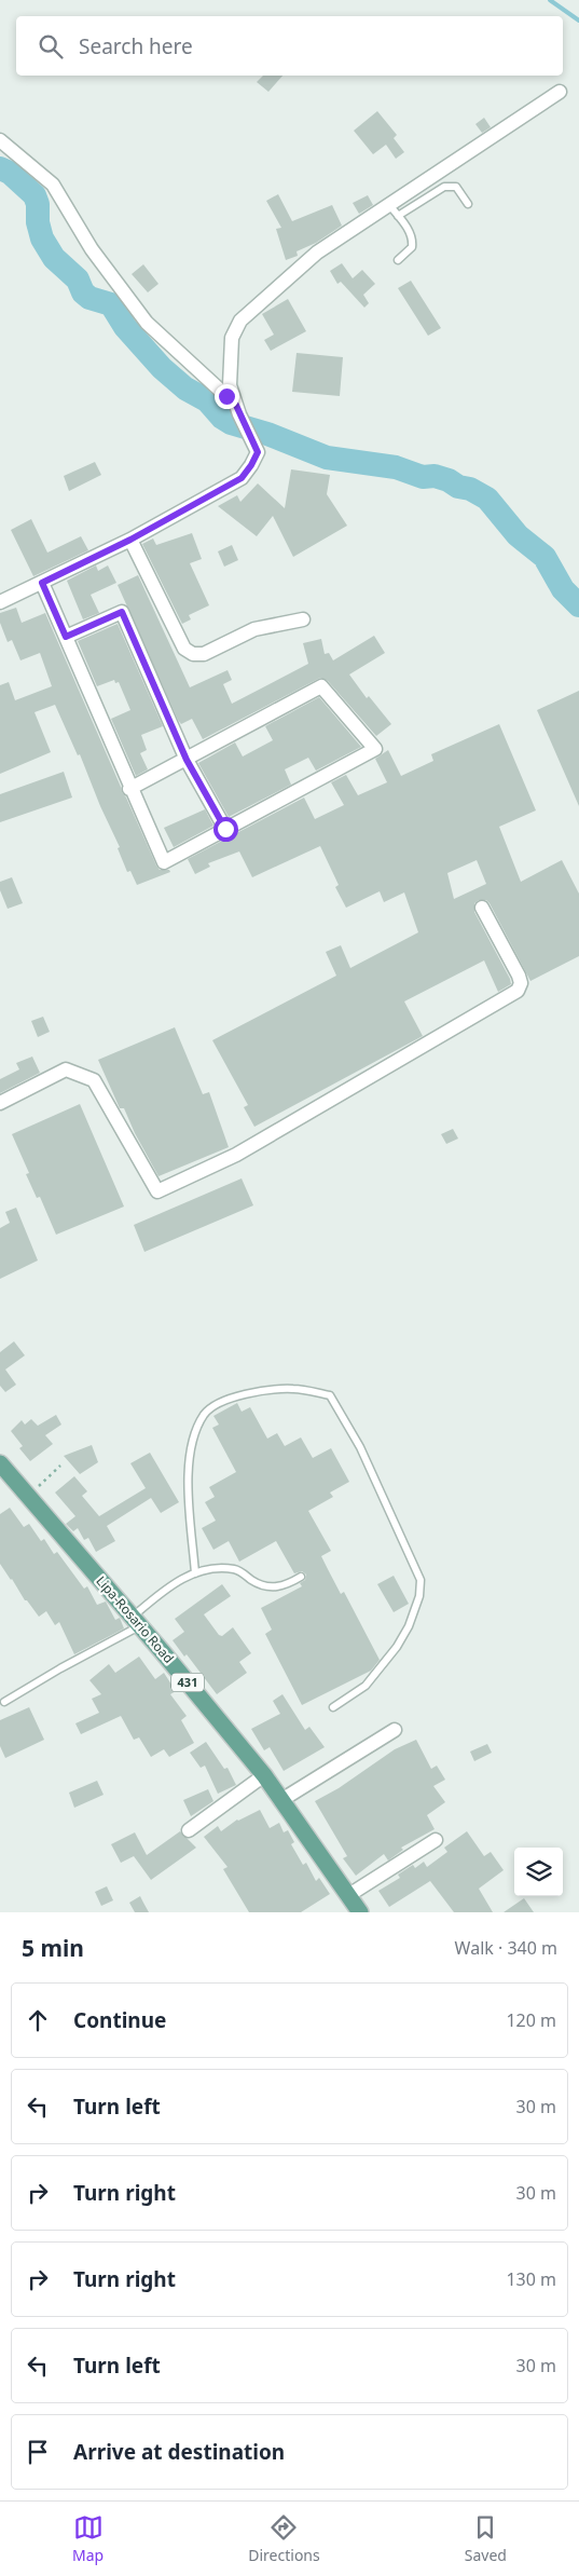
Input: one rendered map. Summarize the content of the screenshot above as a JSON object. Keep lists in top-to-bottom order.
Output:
{
  "streets": {
    "main road": ["Lipa-Rosario Road", "431"]
  },
  "page": {
    "search": "Search here",
    "heading": ["5 min", "Walk · 340 m"],
    "list": [
      ["Continue", "120 m"],
      ["Turn left", "30 m"],
      ["Turn right", "30 m"],
      ["Turn right", "130 m"],
      ["Turn left", "30 m"],
      "Arrive at destination"
    ],
    "nav": ["Map", "Directions", "Saved"]
  }
}
